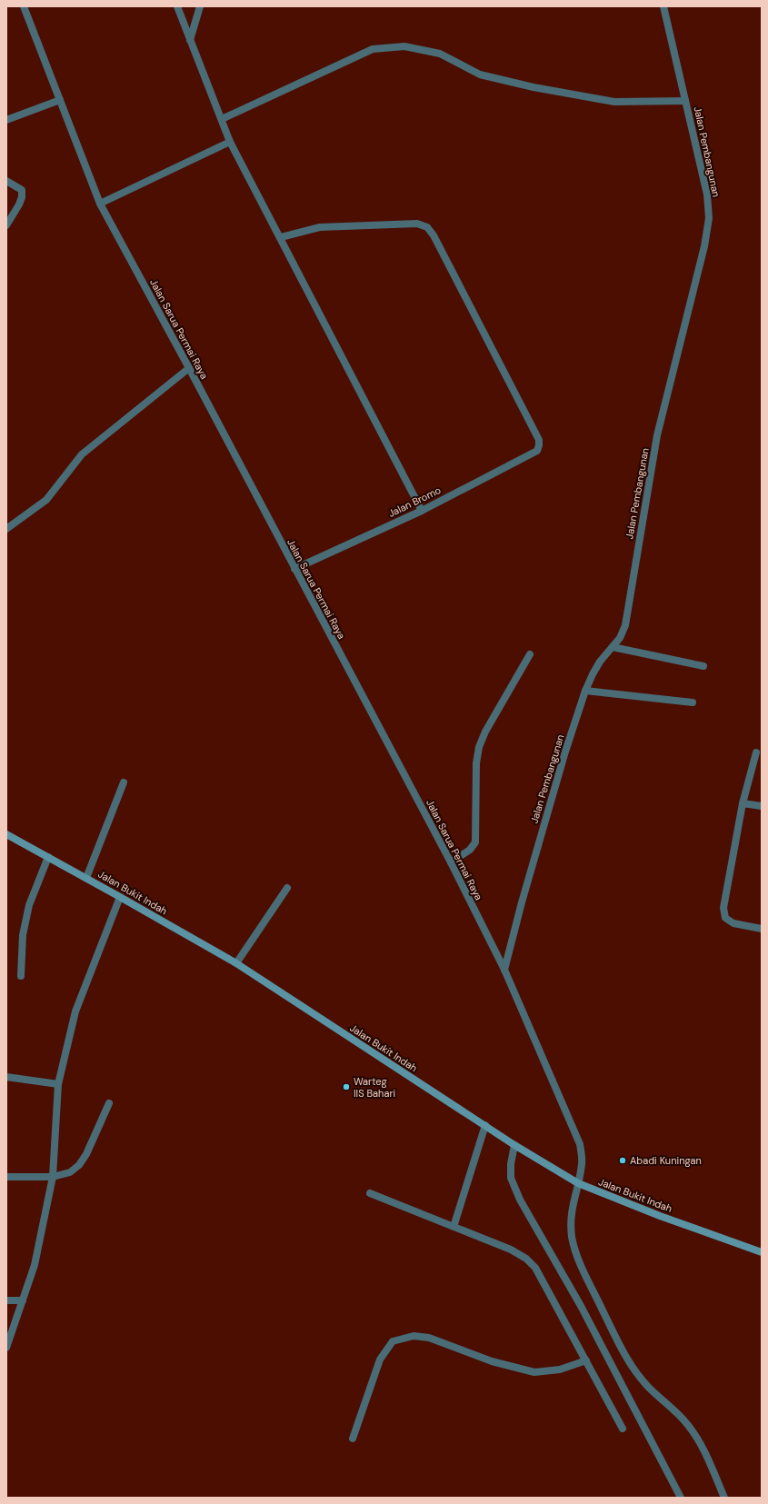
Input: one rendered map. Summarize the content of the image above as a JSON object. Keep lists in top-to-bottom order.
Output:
{
  "streets": {
    "main road": ["Jalan Bukit Indah"],
    "street": ["Jalan Pembangunan", "Jalan Sarua Permai Raya", "Jalan Bromo"]
  },
  "crossings": [
    ["Jalan Pembangunan", "Jalan Sarua Permai Raya"],
    ["Jalan Sarua Permai Raya", "Jalan Bromo"],
    ["Jalan Sarua Permai Raya", "Jalan Bukit Indah"]
  ],
  "places": ["Warteg IIS Bahari", "Abadi Kuningan"]
}
